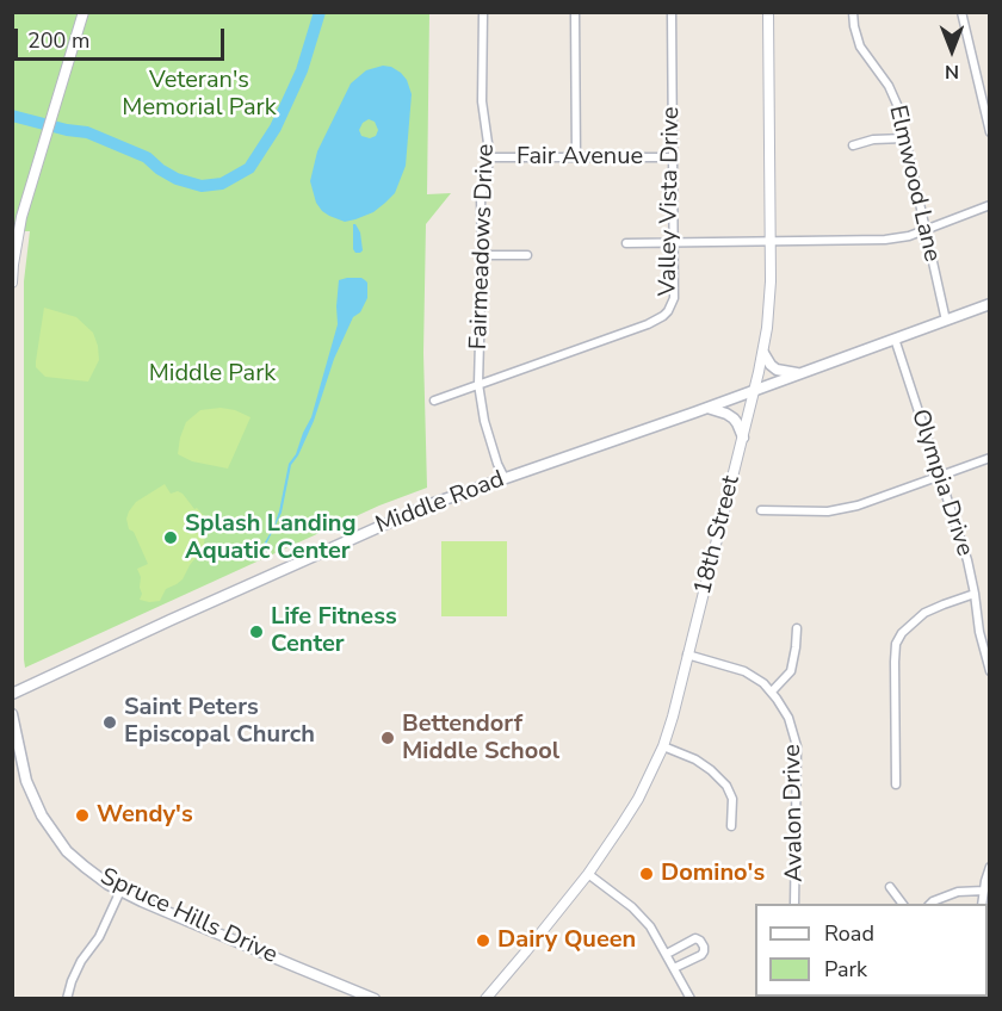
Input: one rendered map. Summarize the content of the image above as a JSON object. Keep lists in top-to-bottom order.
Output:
{
  "streets": {
    "main road": ["Middle Road", "Spruce Hills Drive"],
    "street": [
      "Fair Avenue",
      "Elmwood Lane",
      "Valley Vista Drive",
      "Fairmeadows Drive",
      "Olympia Drive",
      "18th Street",
      "Avalon Drive"
    ]
  },
  "crossings": [
    ["Fair Avenue", "Valley Vista Drive"],
    ["Fair Avenue", "Fairmeadows Drive"],
    ["Elmwood Lane", "Middle Road"],
    ["Valley Vista Drive", "Fairmeadows Drive"],
    ["Fairmeadows Drive", "Middle Road"],
    ["Olympia Drive", "Middle Road"],
    ["Middle Road", "18th Street"],
    ["18th Street", "Avalon Drive"]
  ],
  "parks": ["Veteran's Memorial Park", "Middle Park"],
  "places": [
    "Splash Landing Aquatic Center",
    "Life Fitness Center",
    "Saint Peters Episcopal Church",
    "Bettendorf Middle School",
    "Wendy's",
    "Domino's",
    "Dairy Queen"
  ],
  "legend": ["Road", "Park"],
  "scale_bar": "200 m",
  "north": "bottom"
}
